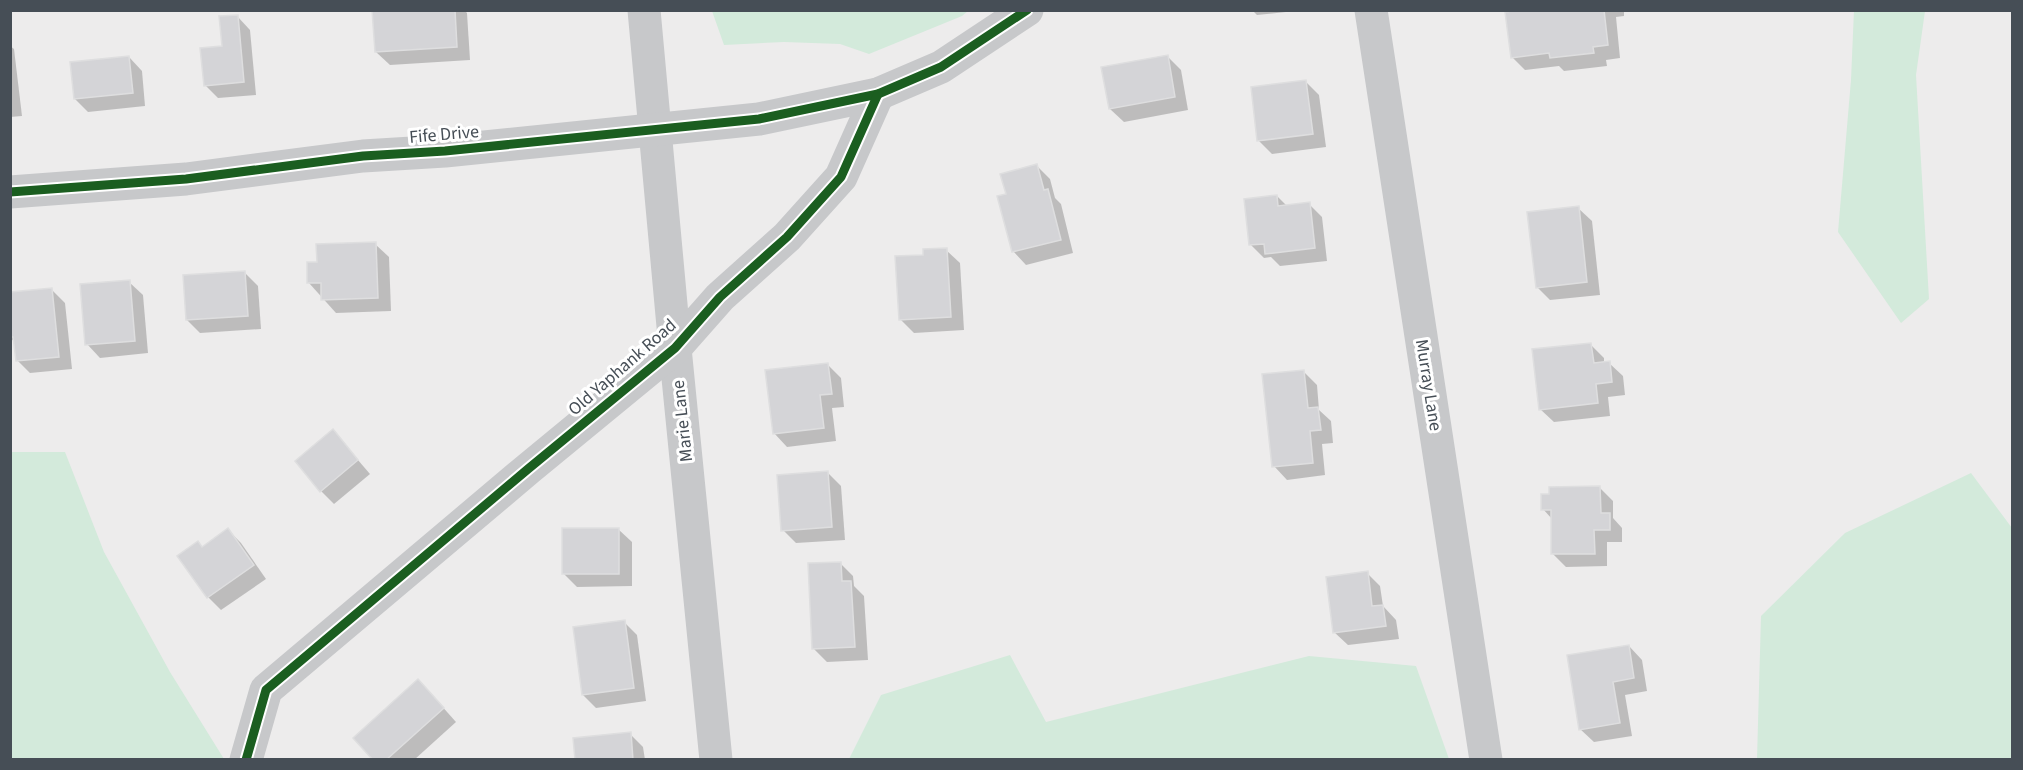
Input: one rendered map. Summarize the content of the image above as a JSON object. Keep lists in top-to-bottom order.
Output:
{
  "streets": {
    "street": [
      "Fife Drive",
      "Old Yaphank Road",
      "Murray Lane",
      "Marie Lane"
    ]
  },
  "crossings": [
    ["Fife Drive", "Old Yaphank Road"],
    ["Fife Drive", "Marie Lane"],
    ["Old Yaphank Road", "Marie Lane"]
  ]
}
